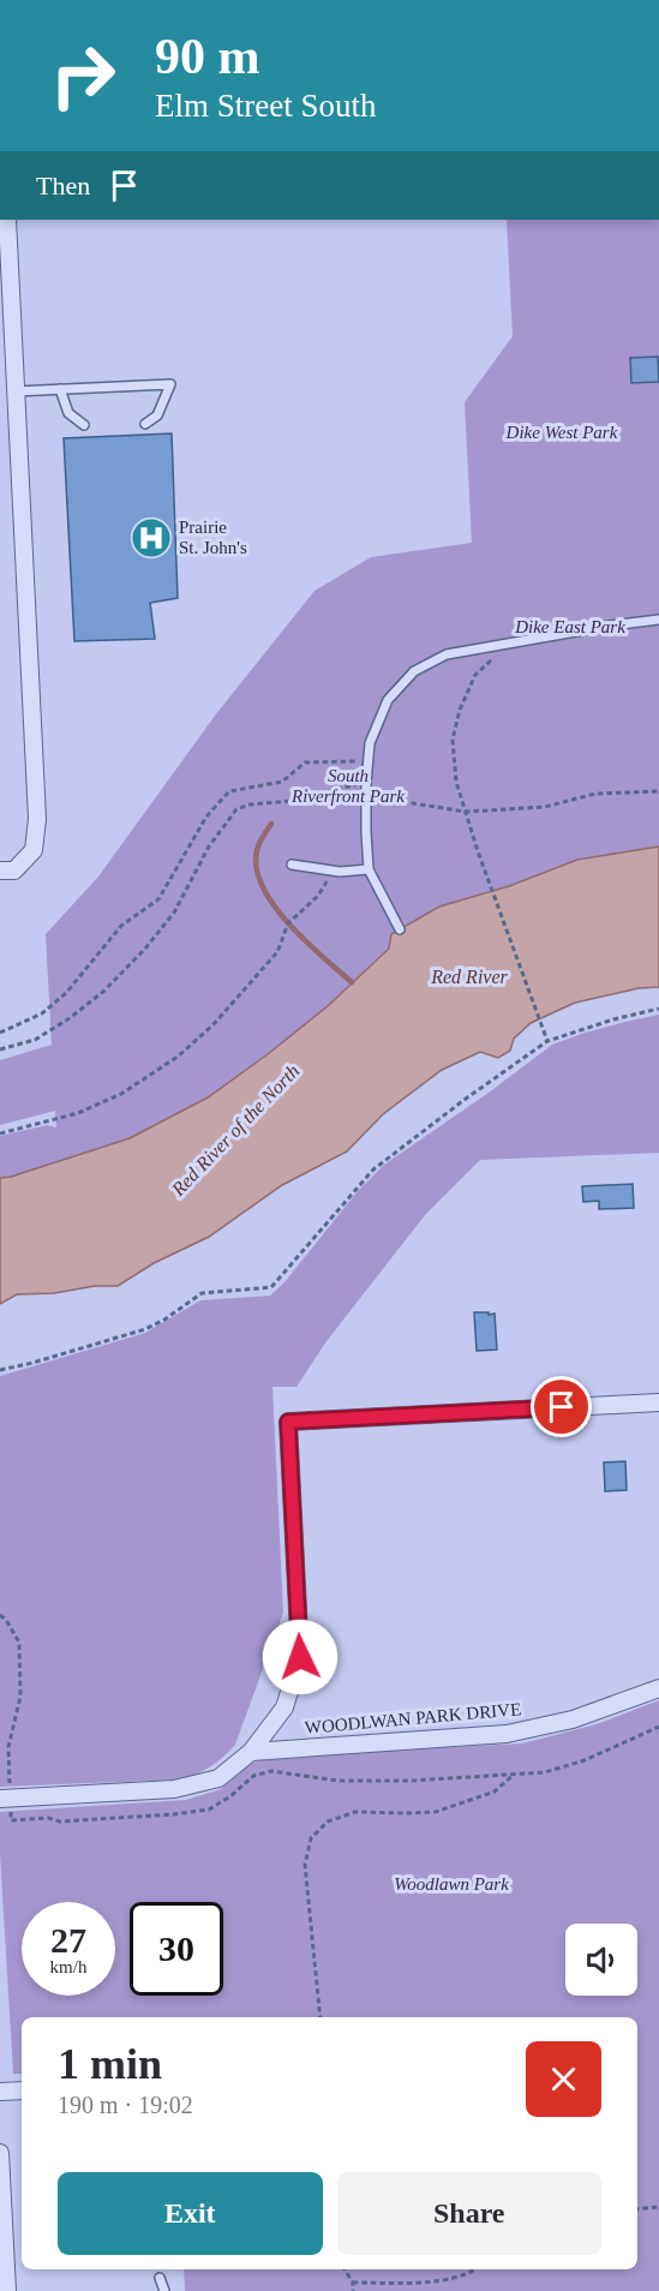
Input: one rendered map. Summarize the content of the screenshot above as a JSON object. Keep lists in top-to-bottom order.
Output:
{
  "streets": {
    "street": ["WOODLWAN PARK DRIVE"]
  },
  "water": ["Red River", "Red River of the North"],
  "parks": [
    "Dike West Park",
    "Dike East Park",
    "South Riverfront Park",
    "Woodlawn Park"
  ],
  "places": {
    "hospital": ["Prairie St. John's"]
  },
  "page": {
    "turn": ["90 m", "Elm Street South"],
    "then": "Then",
    "speed": "27 km/h",
    "limit": "30",
    "heading": ["1 min", "190 m · 19:02"],
    "buttons": ["Exit", "Share"]
  }
}
